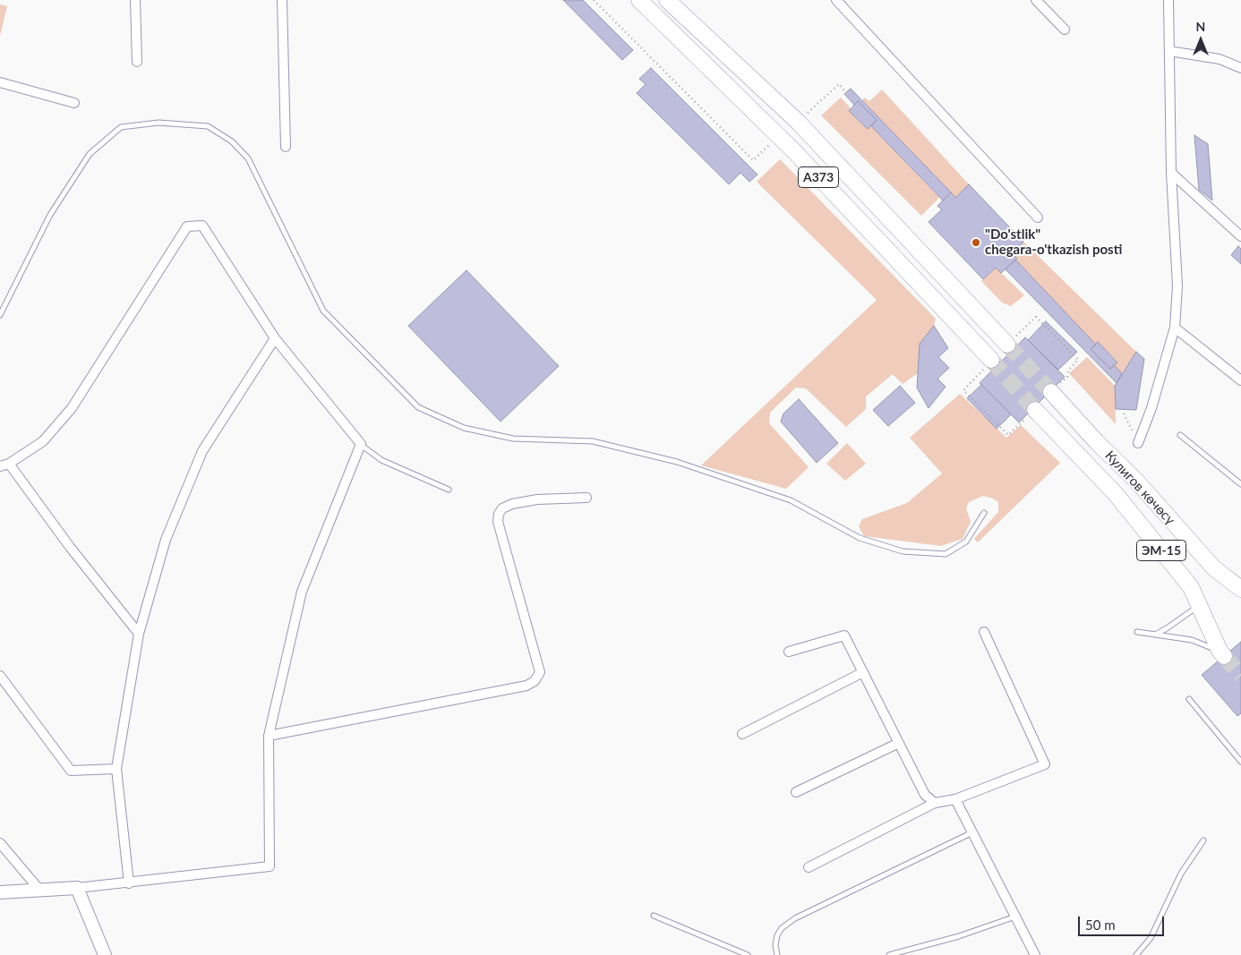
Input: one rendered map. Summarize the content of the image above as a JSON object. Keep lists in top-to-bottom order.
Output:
{
  "streets": {
    "highway": ["A373", "Кулигов көчөсү", "ЭМ-15"]
  },
  "places": ["\"Do'stlik\" chegara-o'tkazish posti"],
  "scale_bar": "50 m",
  "north": "top"
}
